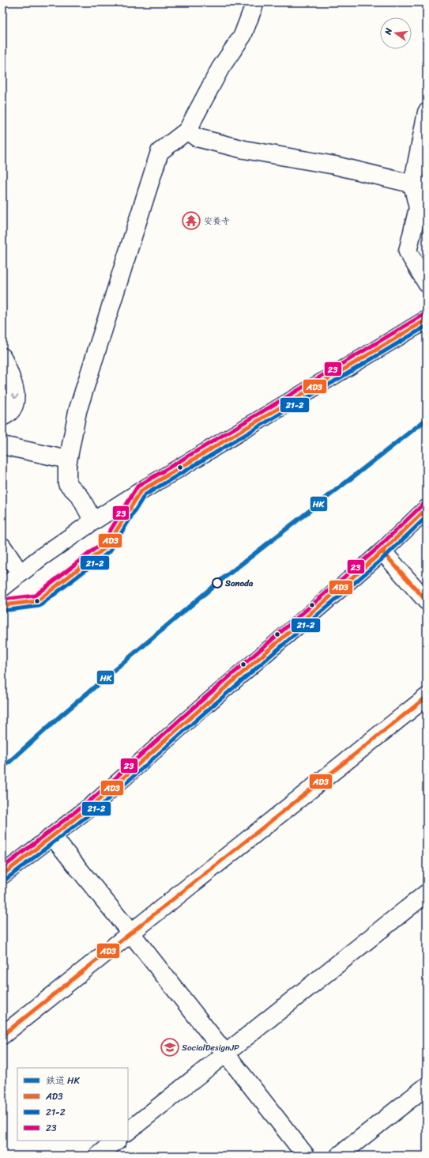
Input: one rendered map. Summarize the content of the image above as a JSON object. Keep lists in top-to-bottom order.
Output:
{
  "places": {
    "temple": ["安養寺"],
    "other": ["Sonoda"],
    "school or university": ["SocialDesignJP"]
  },
  "lines": [
    "transit line 23",
    "transit line AD3",
    "transit line 21-2",
    "rail line HK"
  ],
  "legend": [
    "鉄道 HK",
    "AD3",
    "21-2",
    "23"
  ],
  "north": "left"
}
